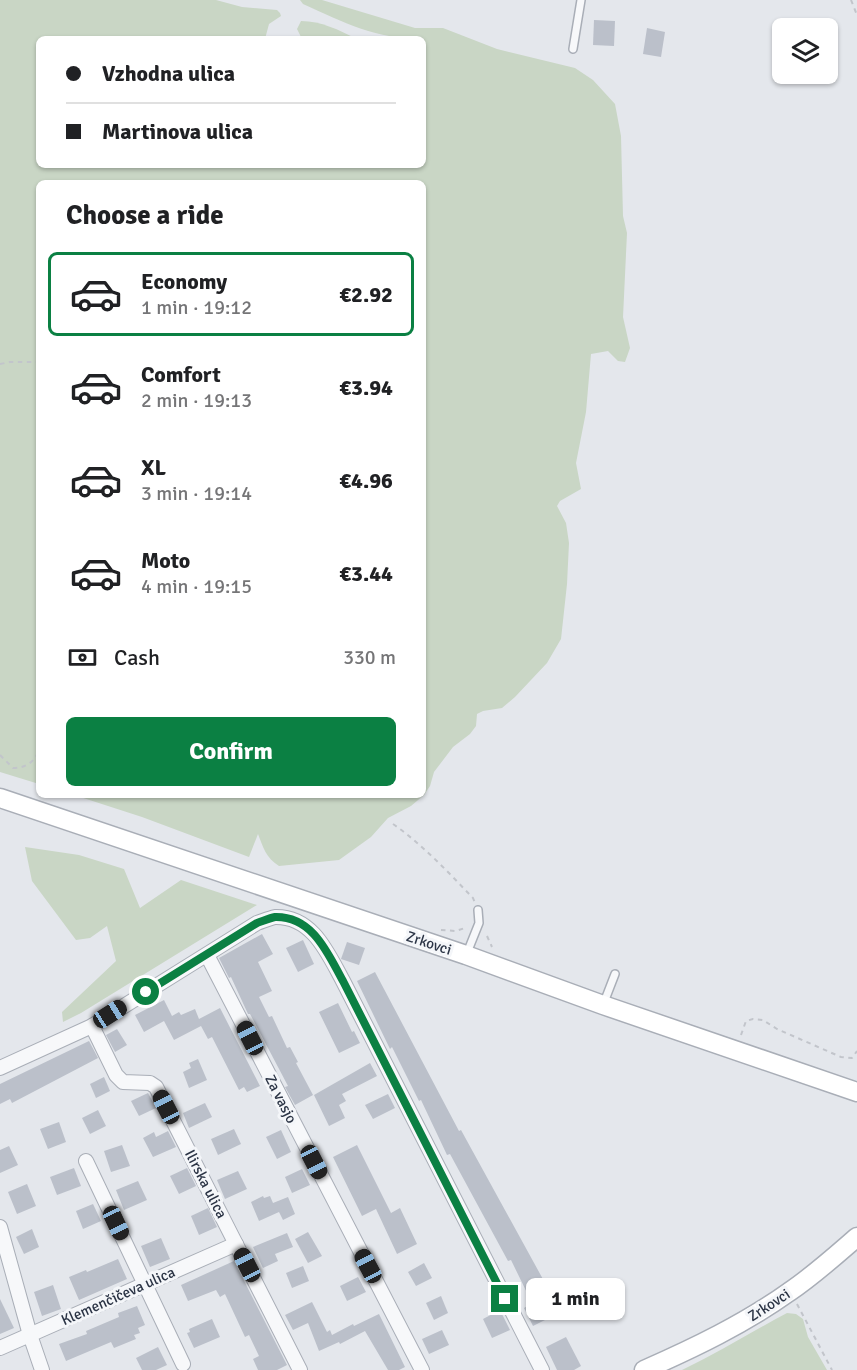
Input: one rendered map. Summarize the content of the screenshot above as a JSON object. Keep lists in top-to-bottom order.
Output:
{
  "streets": {
    "street": [
      "Zrkovci",
      "Za vasjo",
      "Ilirska ulica",
      "Klemenčičeva ulica"
    ]
  },
  "crossings": [
    ["Ilirska ulica", "Klemenčičeva ulica"]
  ],
  "page": {
    "banner": ["Vzhodna ulica", "Martinova ulica"],
    "heading": "Choose a ride",
    "list": [
      {
        "name": "Economy",
        "note": "1 min · 19:12",
        "value": "€2.92"
      },
      {
        "name": "Comfort",
        "note": "2 min · 19:13",
        "value": "€3.94"
      },
      {
        "name": "XL",
        "note": "3 min · 19:14",
        "value": "€4.96"
      },
      {
        "name": "Moto",
        "note": "4 min · 19:15",
        "value": "€3.44"
      }
    ],
    "pay": ["Cash", "330 m"],
    "buttons": "Confirm",
    "bubble": "1 min"
  }
}
